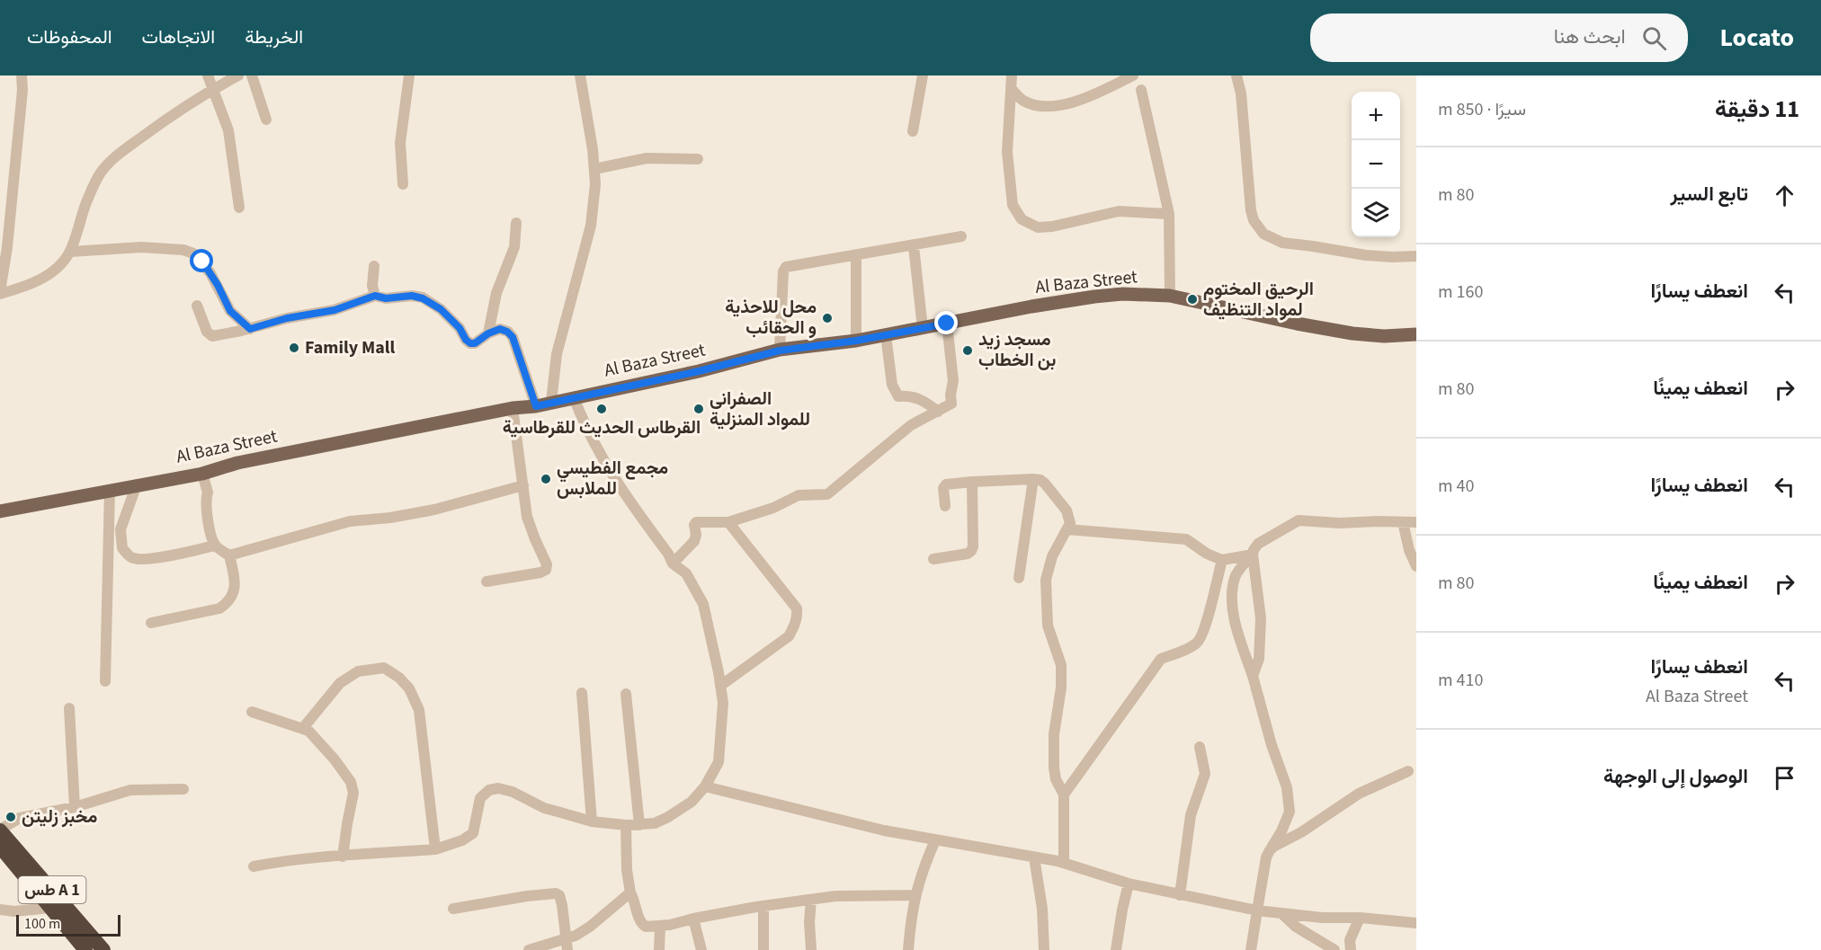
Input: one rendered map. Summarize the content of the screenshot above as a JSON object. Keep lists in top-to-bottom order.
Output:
{
  "streets": {
    "highway": ["طس A 1"],
    "main road": ["Al Baza Street"]
  },
  "places": [
    "الرحيق المختوم لمواد التنظيف",
    "محل للاحذية و الحقائب",
    "Family Mall",
    "مسجد زيد بن الخطاب",
    "القرطاس الحديث للقرطاسية",
    "الصفراني للمواد المنزلية",
    "مجمع الفطيسي للملابس",
    "مخبز زليتن"
  ],
  "scale_bar": "100 m",
  "page": {
    "header": "Locato",
    "search": "ابحث هنا",
    "nav": ["الخريطة", "الاتجاهات", "المحفوظات"],
    "heading": ["11 دقيقة", "سيرًا · 850 m"],
    "map_buttons": ["+", "−"],
    "list": [
      ["تابع السير", "80 m"],
      ["انعطف يسارًا", "160 m"],
      ["انعطف يمينًا", "80 m"],
      ["انعطف يسارًا", "40 m"],
      ["انعطف يمينًا", "80 m"],
      ["انعطف يسارًا", "Al Baza Street", "410 m"],
      "الوصول إلى الوجهة"
    ],
    "scale": "100 m"
  }
}
